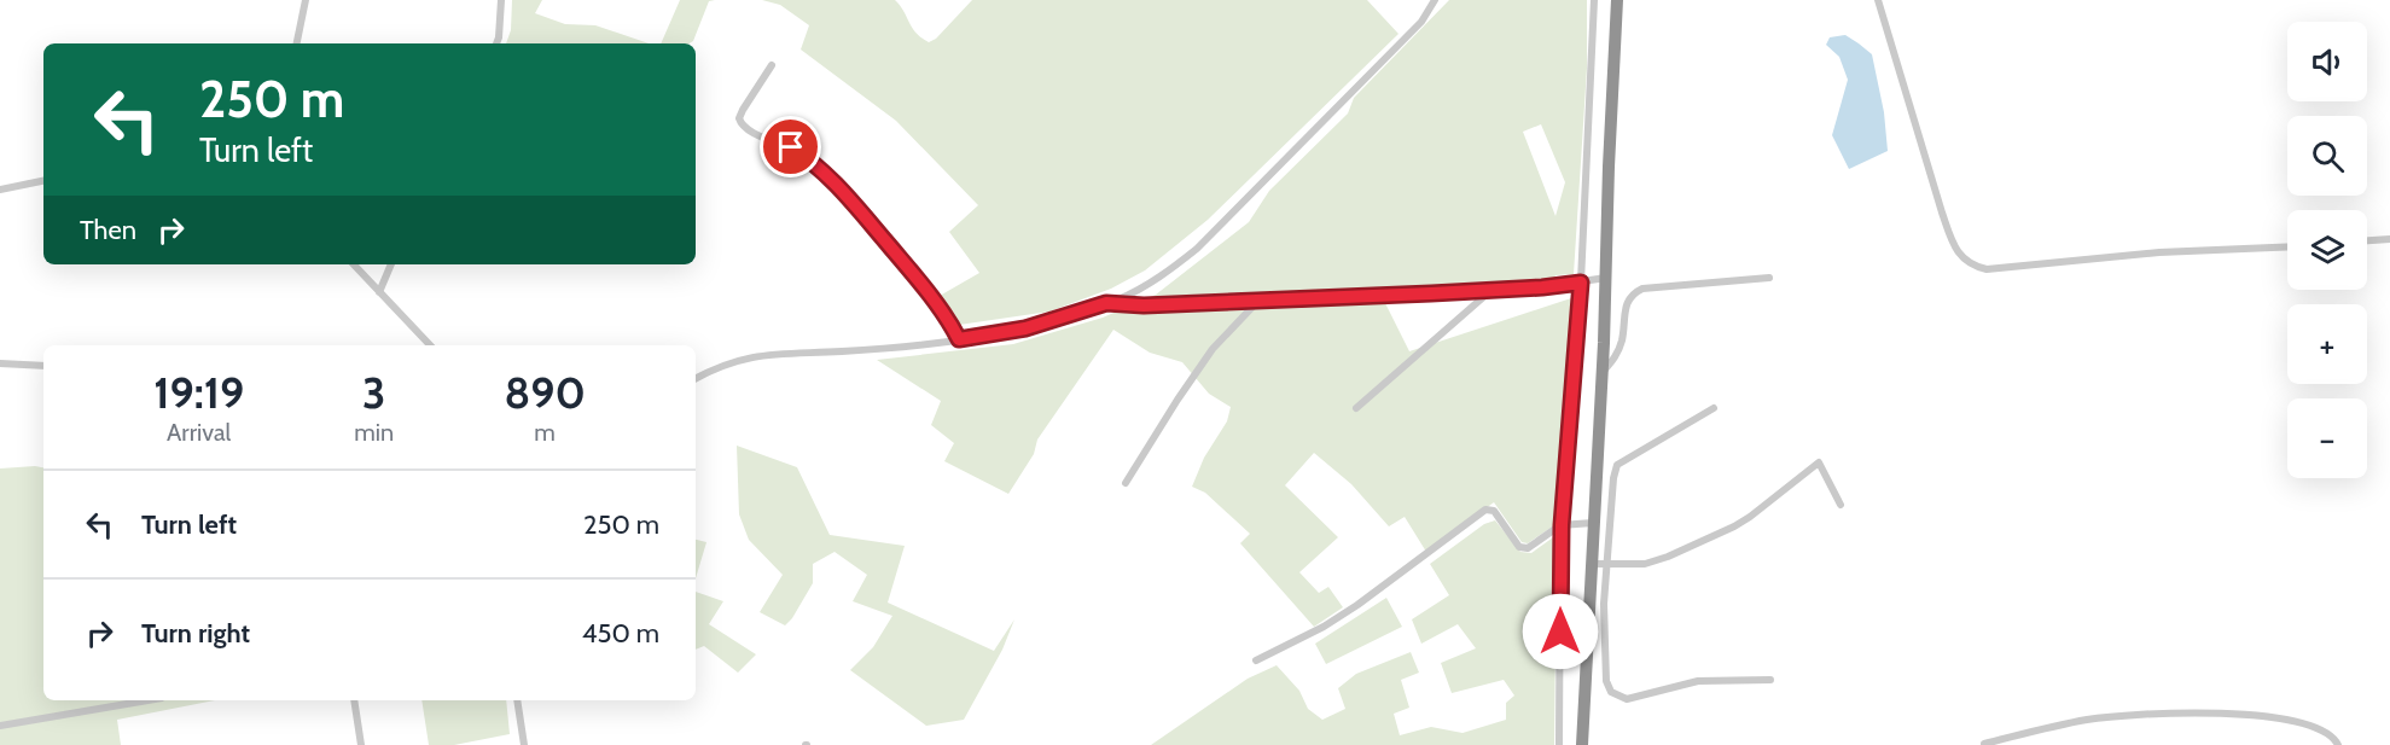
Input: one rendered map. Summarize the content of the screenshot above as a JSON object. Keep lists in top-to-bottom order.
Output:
{
  "page": {
    "map_buttons": ["+", "−"],
    "turn": ["250 m", "Turn left"],
    "then": "Then",
    "eta": [
      "19:19",
      "Arrival",
      "3",
      "min",
      "890",
      "m"
    ],
    "list": [
      {
        "name": "Turn left",
        "value": "250 m"
      },
      {
        "name": "Turn right",
        "value": "450 m"
      }
    ]
  }
}
